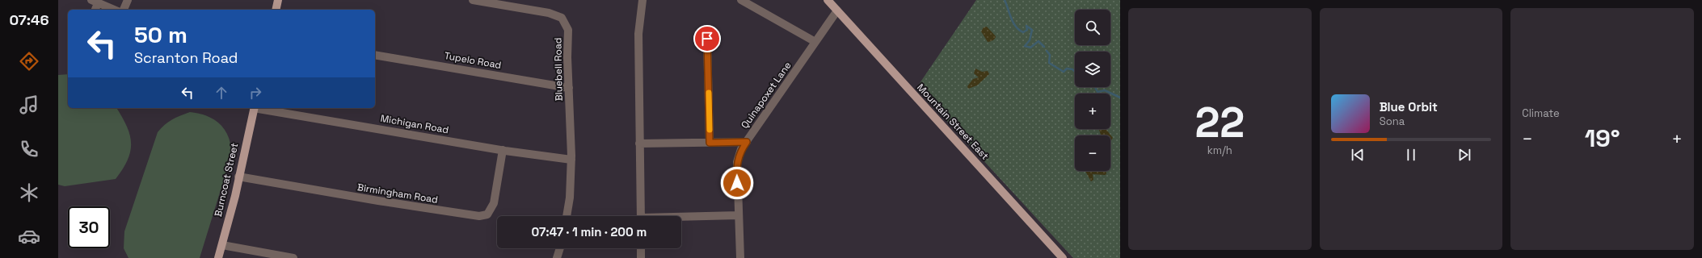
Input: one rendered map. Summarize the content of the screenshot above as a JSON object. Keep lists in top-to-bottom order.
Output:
{
  "streets": {
    "main road": ["Mountain Street East", "Burncoat Street"],
    "street": [
      "Tupelo Road",
      "Bluebell Road",
      "Quinapoxet Lane",
      "Michigan Road",
      "Birmingham Road"
    ]
  },
  "crossings": [
    ["Tupelo Road", "Bluebell Road"],
    ["Bluebell Road", "Michigan Road"],
    ["Quinapoxet Lane", "Mountain Street East"],
    ["Michigan Road", "Birmingham Road"],
    ["Burncoat Street", "Birmingham Road"]
  ],
  "page": {
    "tabs": "07:46",
    "tile": [
      ["22", "km/h"],
      "Climate"
    ],
    "map_buttons": ["+", "−"],
    "turn": ["50 m", "Scranton Road"],
    "song": ["Blue Orbit", "Sona"],
    "heat": ["−", "19°", "+"],
    "limit": "30",
    "trip": "07:47 · 1 min · 200 m"
  }
}
